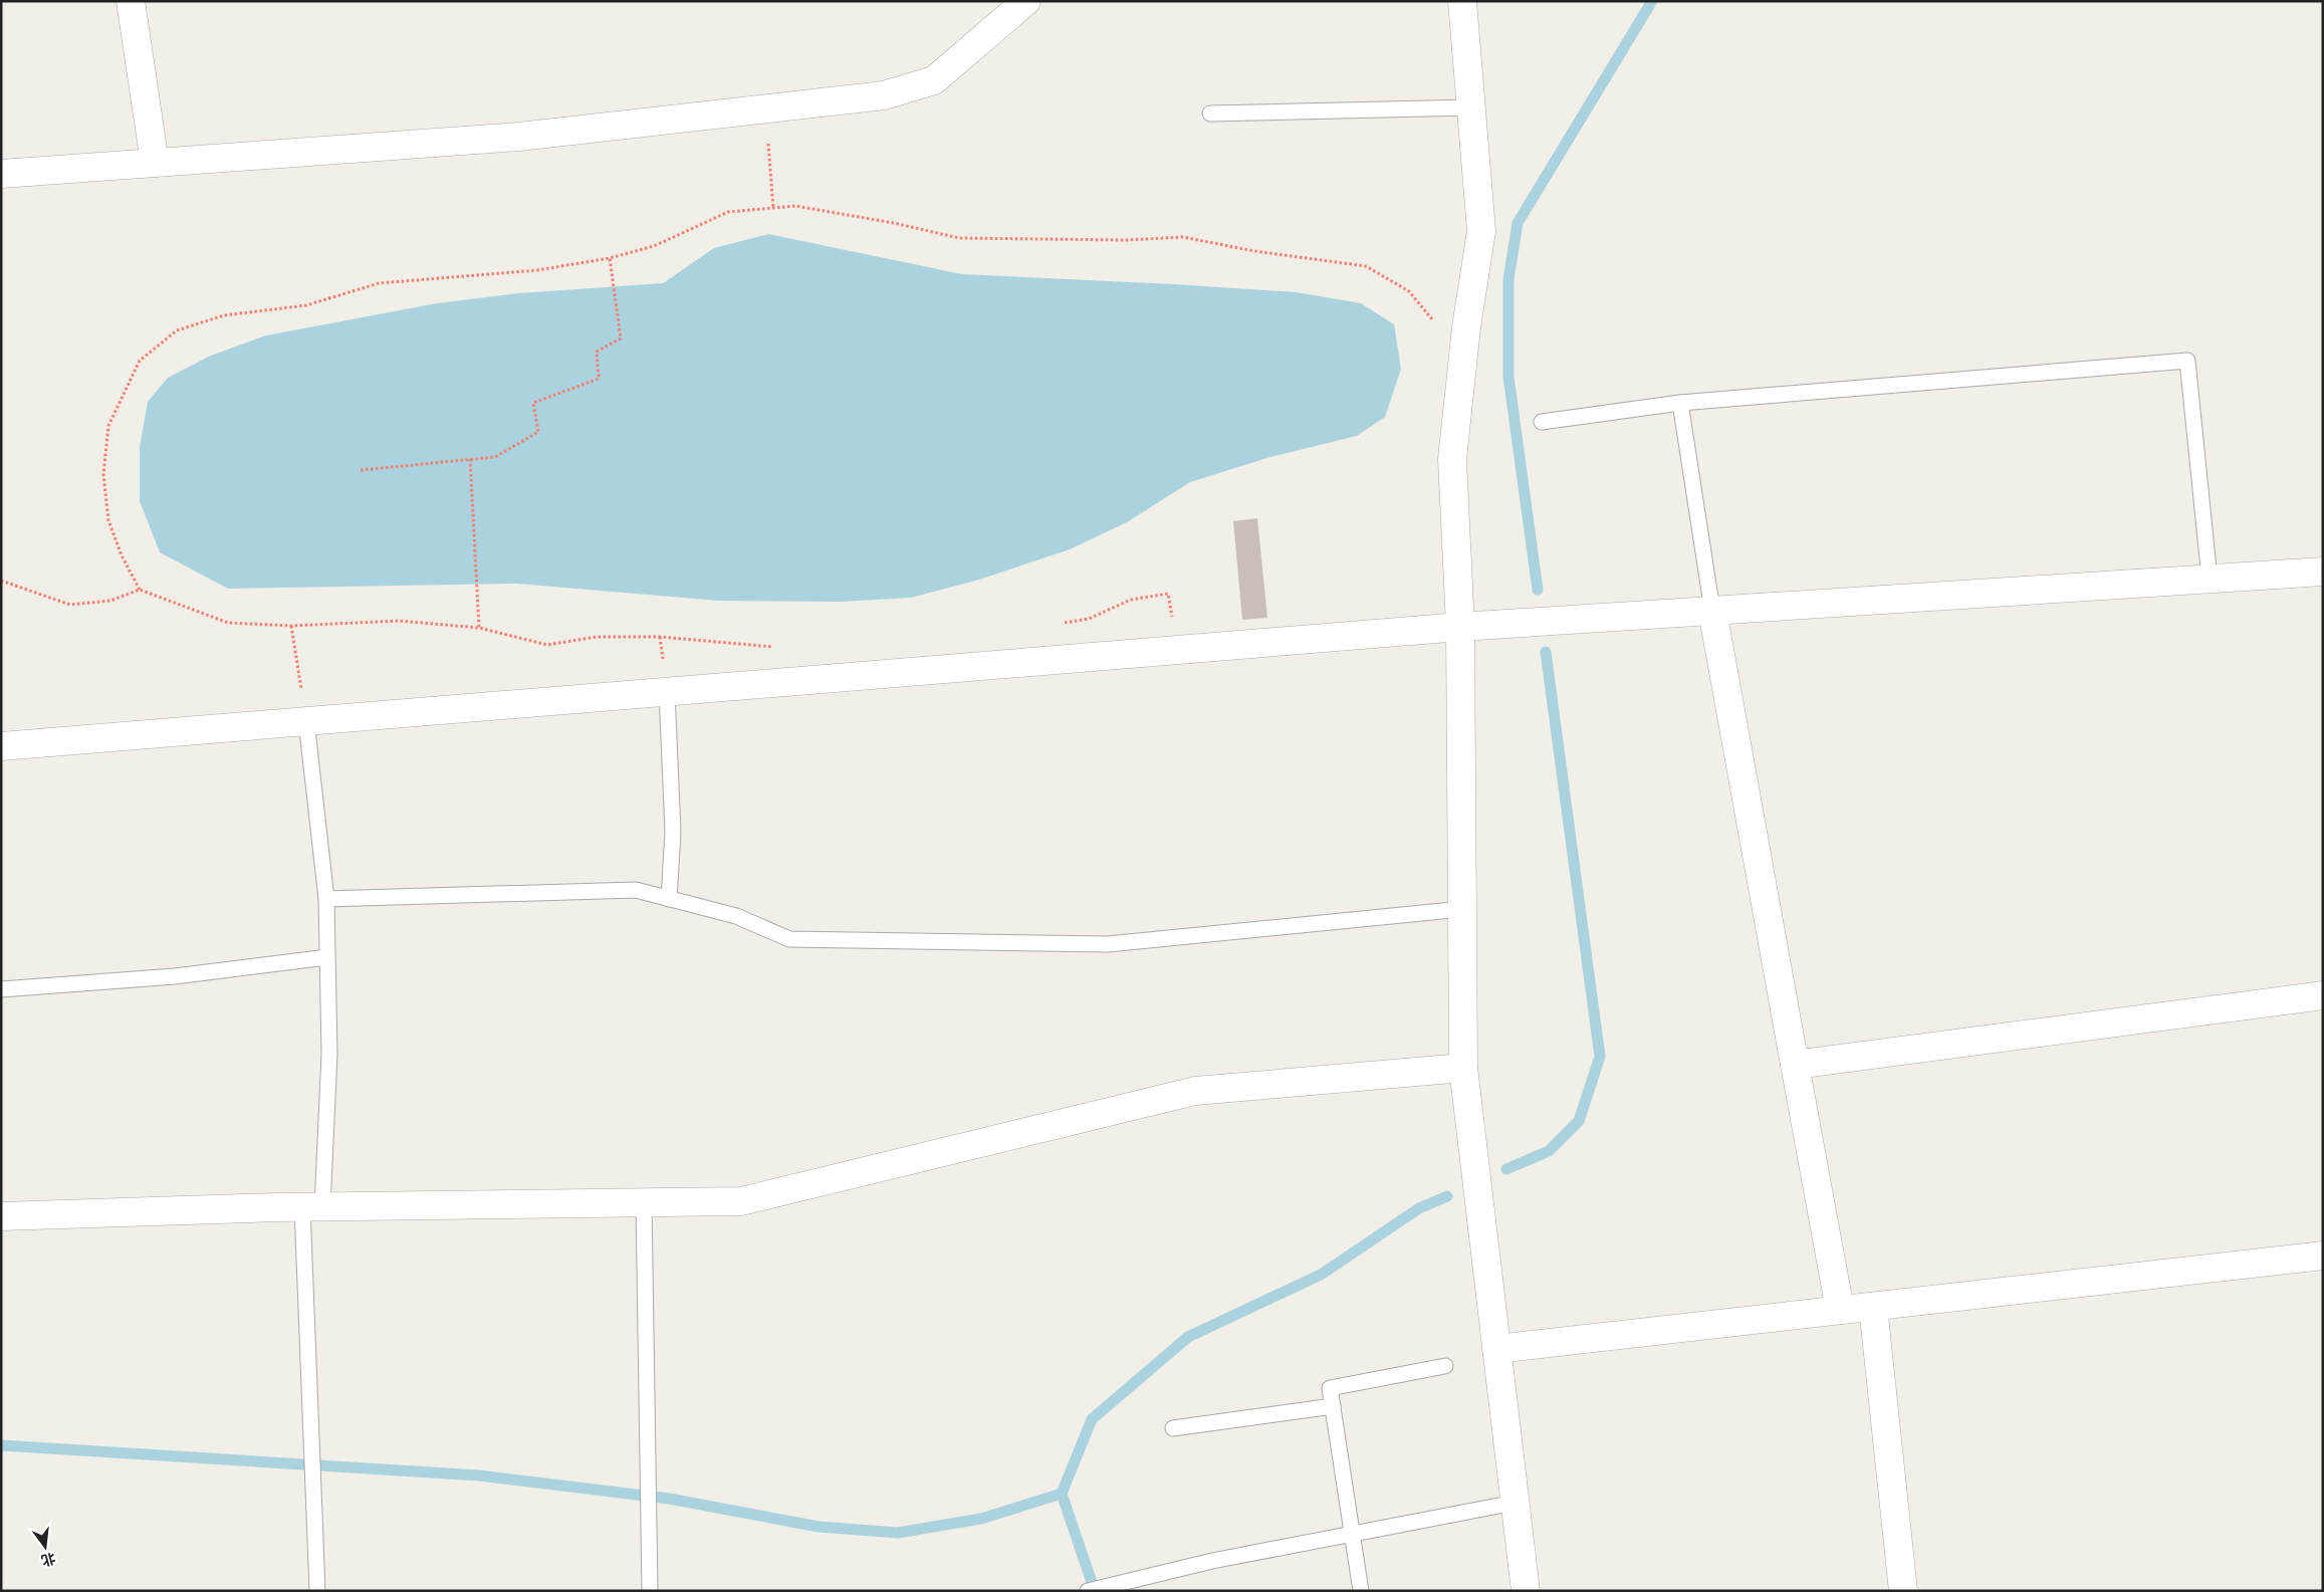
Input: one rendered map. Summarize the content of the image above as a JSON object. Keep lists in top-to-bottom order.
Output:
{
  "north": "bottom"
}
